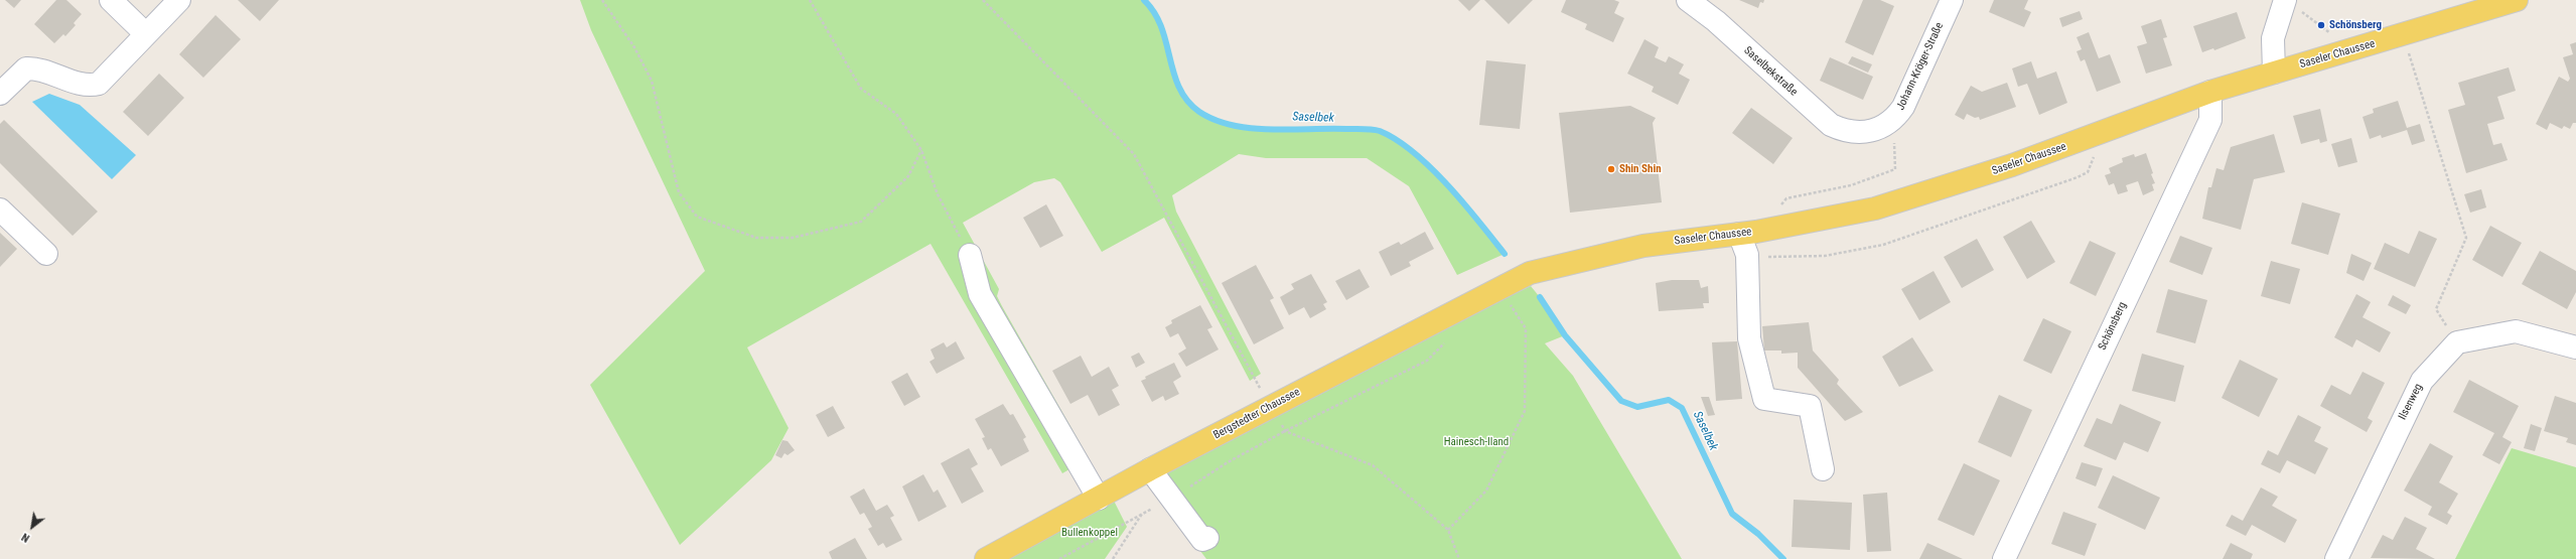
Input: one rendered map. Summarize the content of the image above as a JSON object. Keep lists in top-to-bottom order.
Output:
{
  "streets": {
    "main road": ["Saseler Chaussee", "Bergstedter Chaussee"],
    "street": [
      "Johann-Kröger-Straße",
      "Saselbekstraße",
      "Schönsberg",
      "Ilsenweg"
    ]
  },
  "crossings": [
    ["Saseler Chaussee", "Schönsberg"],
    ["Saseler Chaussee", "Bergstedter Chaussee"],
    ["Johann-Kröger-Straße", "Saselbekstraße"]
  ],
  "water": ["Saselbek"],
  "parks": ["Hainesch-Iland", "Bullenkoppel"],
  "places": ["Schönsberg", "Shin Shin"],
  "north": "bottom left"
}
